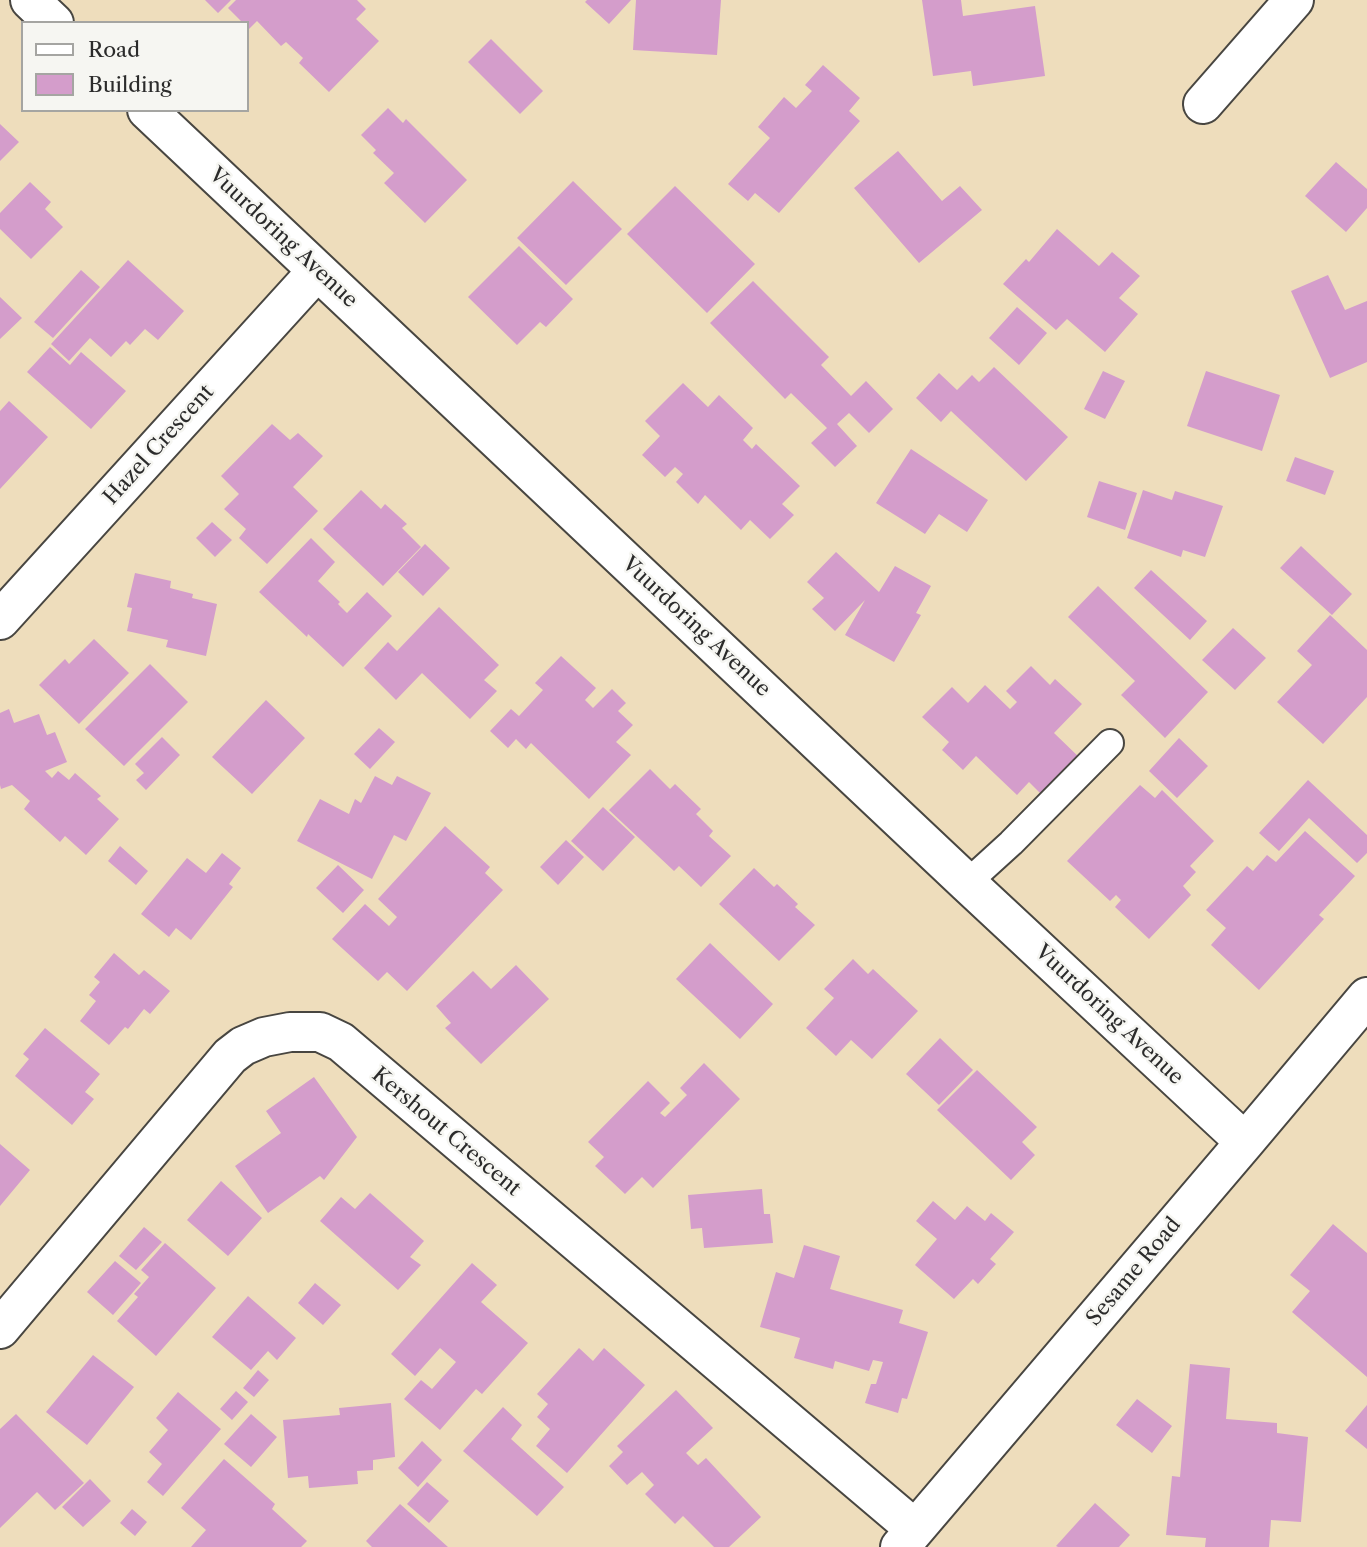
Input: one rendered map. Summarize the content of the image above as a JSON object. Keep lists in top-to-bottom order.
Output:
{
  "streets": {
    "street": [
      "Vuurdoring Avenue",
      "Hazel Crescent",
      "Kershout Crescent",
      "Sesame Road"
    ]
  },
  "crossings": [
    ["Vuurdoring Avenue", "Hazel Crescent"],
    ["Vuurdoring Avenue", "Sesame Road"],
    ["Kershout Crescent", "Sesame Road"]
  ],
  "legend": ["Road", "Building"]
}
